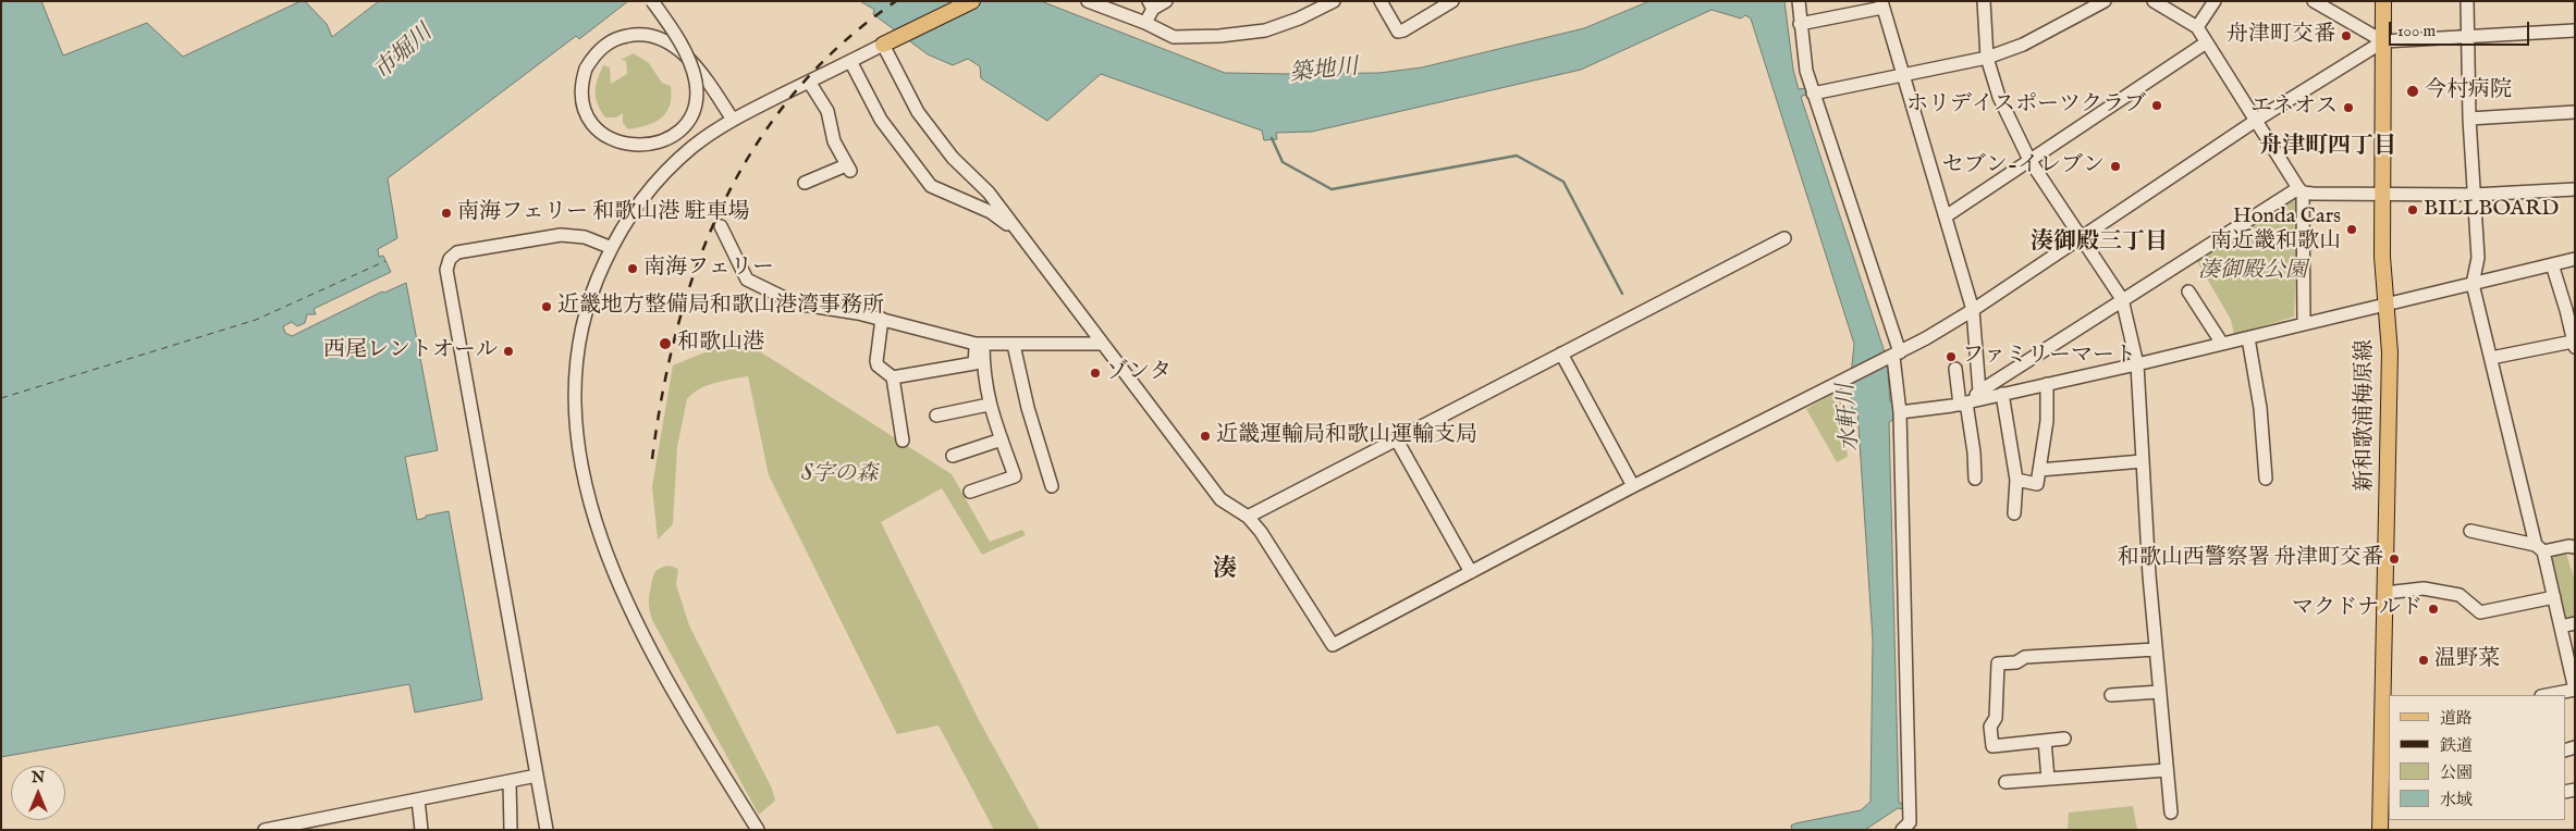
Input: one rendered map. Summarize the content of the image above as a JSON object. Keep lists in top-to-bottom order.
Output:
{
  "streets": {
    "main road": ["新和歌浦梅原線"]
  },
  "districts": ["舟津町四丁目", "湊御殿三丁目", "湊"],
  "water": ["市堀川", "築地川", "水軒川"],
  "parks": ["湊御殿公園", "S字の森"],
  "places": [
    "舟津町交番",
    "今村病院",
    "ホリデイスポーツクラブ",
    "エネオス",
    "セブン-イレブン",
    "BILLBOARD",
    "南海フェリー 和歌山港 駐車場",
    "Honda Cars 南近畿和歌山",
    "南海フェリー",
    "近畿地方整備局和歌山港湾事務所",
    "和歌山港",
    "西尾レントオール",
    "ファミリーマート",
    "ゾンタ",
    "近畿運輸局和歌山運輸支局",
    "和歌山西警察署 舟津町交番",
    "マクドナルド",
    "温野菜"
  ],
  "legend": [
    "道路",
    "鉄道",
    "公園",
    "水域"
  ],
  "scale_bar": "100 m",
  "north": "top"
}
